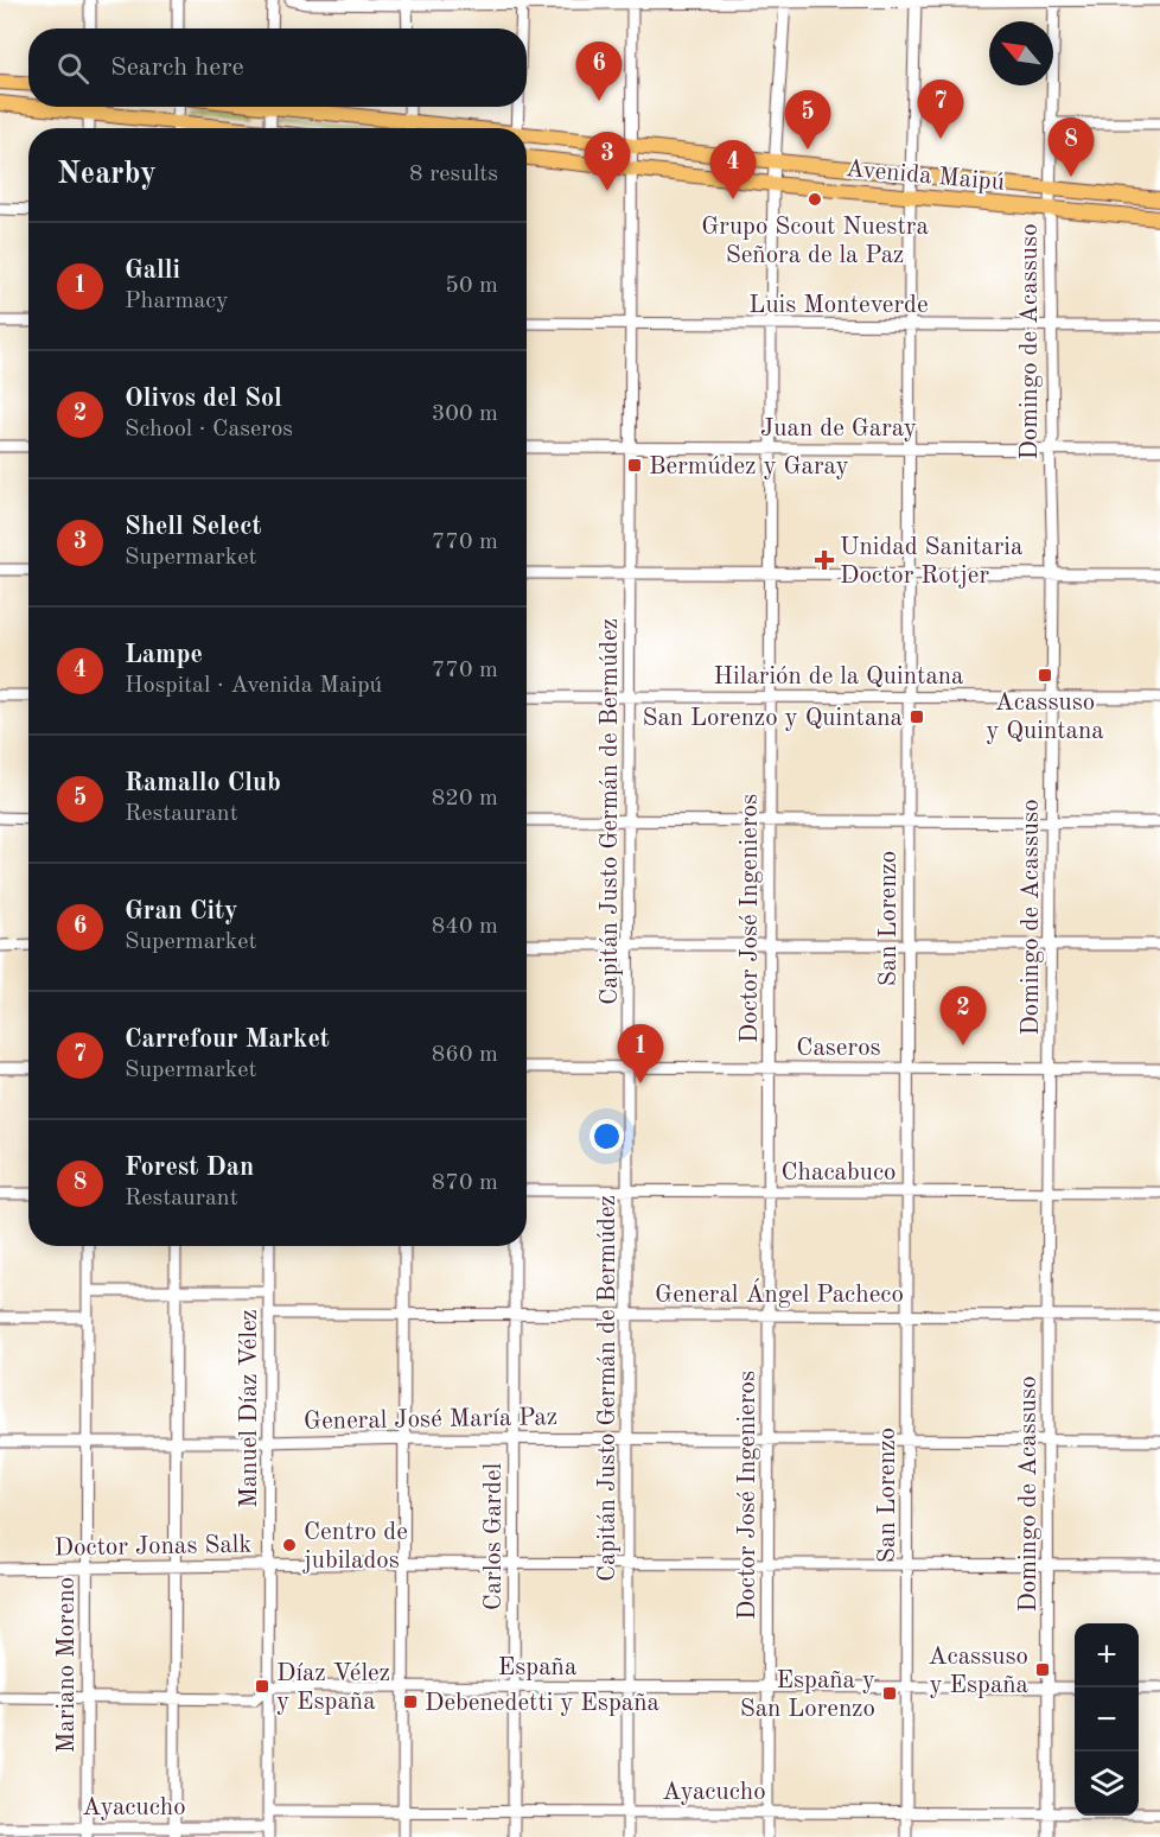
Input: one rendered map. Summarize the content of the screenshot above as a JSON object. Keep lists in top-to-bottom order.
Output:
{
  "streets": {
    "main road": ["Avenida Maipú"],
    "street": [
      "Luis Monteverde",
      "Domingo de Acassuso",
      "Juan de Garay",
      "Hilarión de la Quintana",
      "Capitán Justo Germán de Bermúdez",
      "Doctor José Ingenieros",
      "San Lorenzo",
      "Caseros",
      "Chacabuco",
      "General Ángel Pacheco",
      "Manuel Díaz Vélez",
      "General José María Paz",
      "Carlos Gardel",
      "Doctor Jonas Salk",
      "Mariano Moreno",
      "España",
      "Ayacucho"
    ]
  },
  "crossings": [
    ["Avenida Maipú", "Domingo de Acassuso"],
    ["Avenida Maipú", "Capitán Justo Germán de Bermúdez"],
    ["Avenida Maipú", "Doctor José Ingenieros"],
    ["Avenida Maipú", "San Lorenzo"],
    ["Luis Monteverde", "Domingo de Acassuso"],
    ["Luis Monteverde", "Capitán Justo Germán de Bermúdez"],
    ["Luis Monteverde", "Doctor José Ingenieros"],
    ["Luis Monteverde", "San Lorenzo"],
    ["Domingo de Acassuso", "Juan de Garay"],
    ["Domingo de Acassuso", "Hilarión de la Quintana"],
    ["Domingo de Acassuso", "Caseros"],
    ["Domingo de Acassuso", "Chacabuco"],
    ["Domingo de Acassuso", "General Ángel Pacheco"],
    ["Domingo de Acassuso", "General José María Paz"],
    ["Domingo de Acassuso", "Doctor Jonas Salk"],
    ["Domingo de Acassuso", "España"],
    ["Domingo de Acassuso", "Ayacucho"],
    ["Juan de Garay", "Capitán Justo Germán de Bermúdez"],
    ["Juan de Garay", "Doctor José Ingenieros"],
    ["Juan de Garay", "San Lorenzo"],
    ["Hilarión de la Quintana", "Capitán Justo Germán de Bermúdez"],
    ["Hilarión de la Quintana", "Doctor José Ingenieros"],
    ["Hilarión de la Quintana", "San Lorenzo"],
    ["Capitán Justo Germán de Bermúdez", "Caseros"],
    ["Capitán Justo Germán de Bermúdez", "Chacabuco"],
    ["Capitán Justo Germán de Bermúdez", "General Ángel Pacheco"],
    ["Capitán Justo Germán de Bermúdez", "General José María Paz"],
    ["Capitán Justo Germán de Bermúdez", "Doctor Jonas Salk"],
    ["Capitán Justo Germán de Bermúdez", "España"],
    ["Capitán Justo Germán de Bermúdez", "Ayacucho"],
    ["Doctor José Ingenieros", "Caseros"],
    ["Doctor José Ingenieros", "Chacabuco"],
    ["Doctor José Ingenieros", "General Ángel Pacheco"],
    ["Doctor José Ingenieros", "General José María Paz"],
    ["Doctor José Ingenieros", "Doctor Jonas Salk"],
    ["Doctor José Ingenieros", "España"],
    ["Doctor José Ingenieros", "Ayacucho"],
    ["San Lorenzo", "Caseros"],
    ["San Lorenzo", "Chacabuco"],
    ["San Lorenzo", "General Ángel Pacheco"],
    ["San Lorenzo", "General José María Paz"],
    ["San Lorenzo", "Doctor Jonas Salk"],
    ["San Lorenzo", "España"],
    ["San Lorenzo", "Ayacucho"],
    ["General Ángel Pacheco", "Manuel Díaz Vélez"],
    ["General Ángel Pacheco", "Carlos Gardel"],
    ["Manuel Díaz Vélez", "General José María Paz"],
    ["Manuel Díaz Vélez", "Doctor Jonas Salk"],
    ["Manuel Díaz Vélez", "España"],
    ["Manuel Díaz Vélez", "Ayacucho"],
    ["General José María Paz", "Carlos Gardel"],
    ["General José María Paz", "Mariano Moreno"],
    ["Carlos Gardel", "Doctor Jonas Salk"],
    ["Carlos Gardel", "España"],
    ["Carlos Gardel", "Ayacucho"],
    ["Doctor Jonas Salk", "Mariano Moreno"],
    ["Mariano Moreno", "España"],
    ["Mariano Moreno", "Ayacucho"]
  ],
  "places": {
    "other": ["Grupo Scout Nuestra Señora de la Paz", "Centro de jubilados"],
    "transit": [
      "Bermúdez y Garay",
      "Acassuso y Quintana",
      "San Lorenzo y Quintana",
      "Acassuso y España",
      "Díaz Vélez y España",
      "España y San Lorenzo",
      "Debenedetti y España"
    ],
    "health": ["Unidad Sanitaria Doctor Rotjer"]
  },
  "north": "top left",
  "page": {
    "search": "Search here",
    "pins": [
      "6",
      "7",
      "5",
      "8",
      "3",
      "4",
      "2",
      "1"
    ],
    "heading": ["Nearby", "8 results"],
    "list": [
      {
        "mark": "1",
        "name": "Galli",
        "note": "Pharmacy",
        "value": "50 m"
      },
      {
        "mark": "2",
        "name": "Olivos del Sol",
        "note": "School · Caseros",
        "value": "300 m"
      },
      {
        "mark": "3",
        "name": "Shell Select",
        "note": "Supermarket",
        "value": "770 m"
      },
      {
        "mark": "4",
        "name": "Lampe",
        "note": "Hospital · Avenida Maipú",
        "value": "770 m"
      },
      {
        "mark": "5",
        "name": "Ramallo Club",
        "note": "Restaurant",
        "value": "820 m"
      },
      {
        "mark": "6",
        "name": "Gran City",
        "note": "Supermarket",
        "value": "840 m"
      },
      {
        "mark": "7",
        "name": "Carrefour Market",
        "note": "Supermarket",
        "value": "860 m"
      },
      {
        "mark": "8",
        "name": "Forest Dan",
        "note": "Restaurant",
        "value": "870 m"
      }
    ],
    "map_buttons": ["+", "−"]
  }
}
